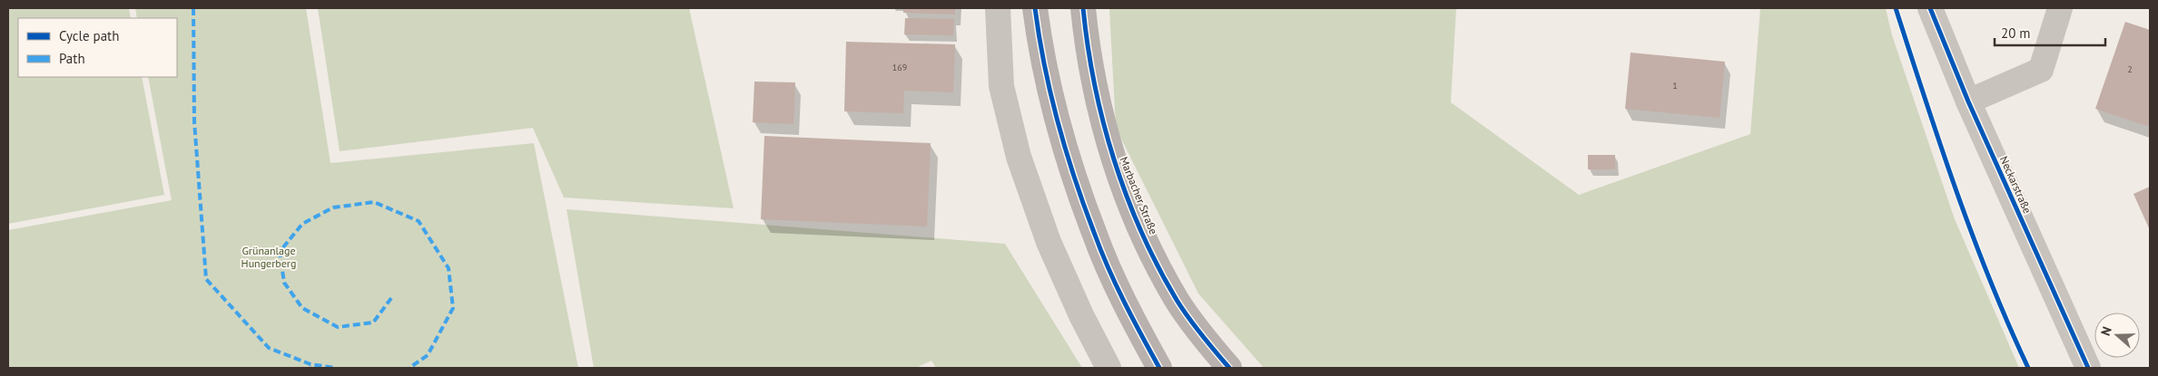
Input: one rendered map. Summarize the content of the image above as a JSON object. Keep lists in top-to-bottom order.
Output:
{
  "streets": {
    "main road": ["Marbacher Straße"],
    "street": ["Neckarstraße"]
  },
  "parks": ["Grünanlage Hungerberg"],
  "house_numbers": ["169", "2", "1"],
  "legend": ["Cycle path", "Path"],
  "scale_bar": "20 m",
  "north": "left"
}
